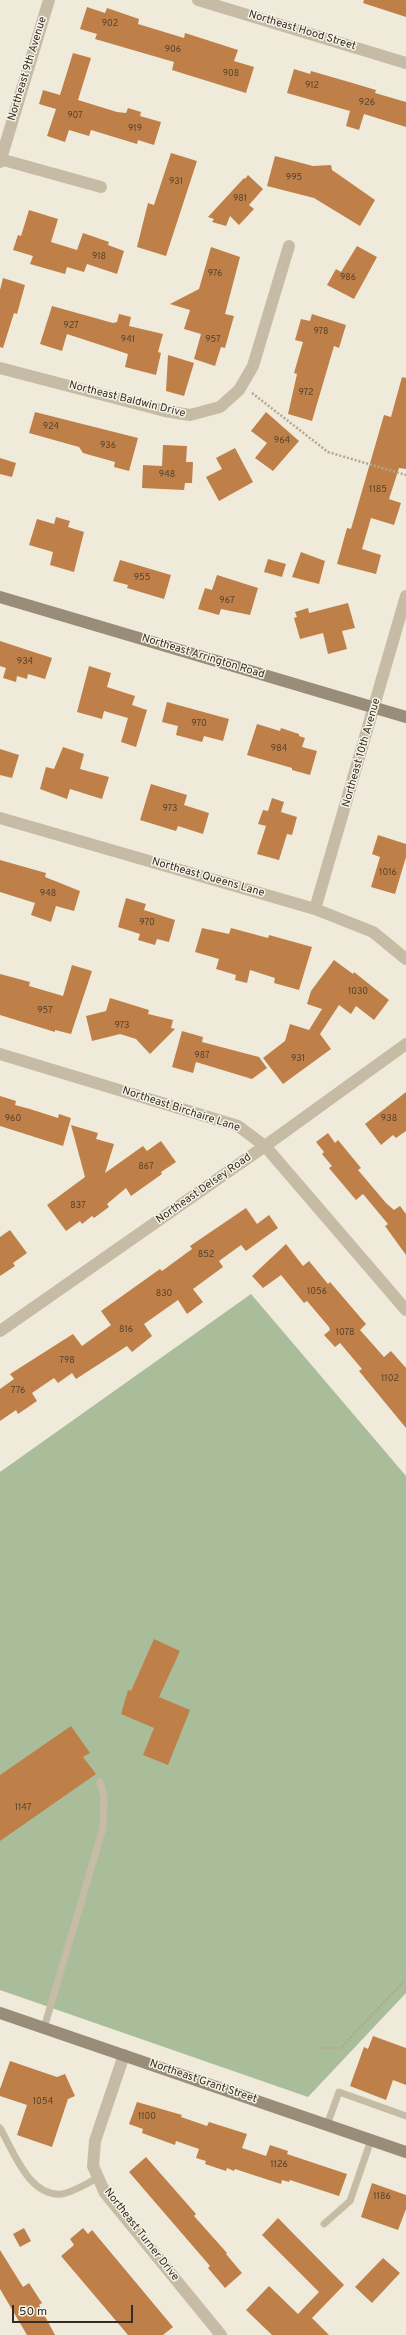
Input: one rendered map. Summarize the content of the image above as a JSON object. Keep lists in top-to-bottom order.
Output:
{
  "streets": {
    "street": [
      "Northeast Hood Street",
      "Northeast 9th Avenue",
      "Northeast Baldwin Drive",
      "Northeast Arrington Road",
      "Northeast 10th Avenue",
      "Northeast Queens Lane",
      "Northeast Birchaire Lane",
      "Northeast Delsey Road",
      "Northeast Grant Street",
      "Northeast Turner Drive"
    ]
  },
  "crossings": [
    ["Northeast Arrington Road", "Northeast 10th Avenue"],
    ["Northeast 10th Avenue", "Northeast Queens Lane"],
    ["Northeast Birchaire Lane", "Northeast Delsey Road"],
    ["Northeast Grant Street", "Northeast Turner Drive"]
  ],
  "house_numbers": [
    "902",
    "906",
    "908",
    "912",
    "926",
    "907",
    "919",
    "995",
    "931",
    "981",
    "918",
    "976",
    "986",
    "927",
    "978",
    "941",
    "957",
    "972",
    "924",
    "964",
    "936",
    "948",
    "1185",
    "955",
    "967",
    "934",
    "970",
    "984",
    "973",
    "1016",
    "948",
    "970",
    "1030",
    "957",
    "973",
    "987",
    "931",
    "960",
    "938",
    "867",
    "837",
    "852",
    "1056",
    "830",
    "816",
    "1078",
    "798",
    "1102",
    "776",
    "1147",
    "1054",
    "1100",
    "1126",
    "1186"
  ],
  "scale_bar": "50 m"
}
